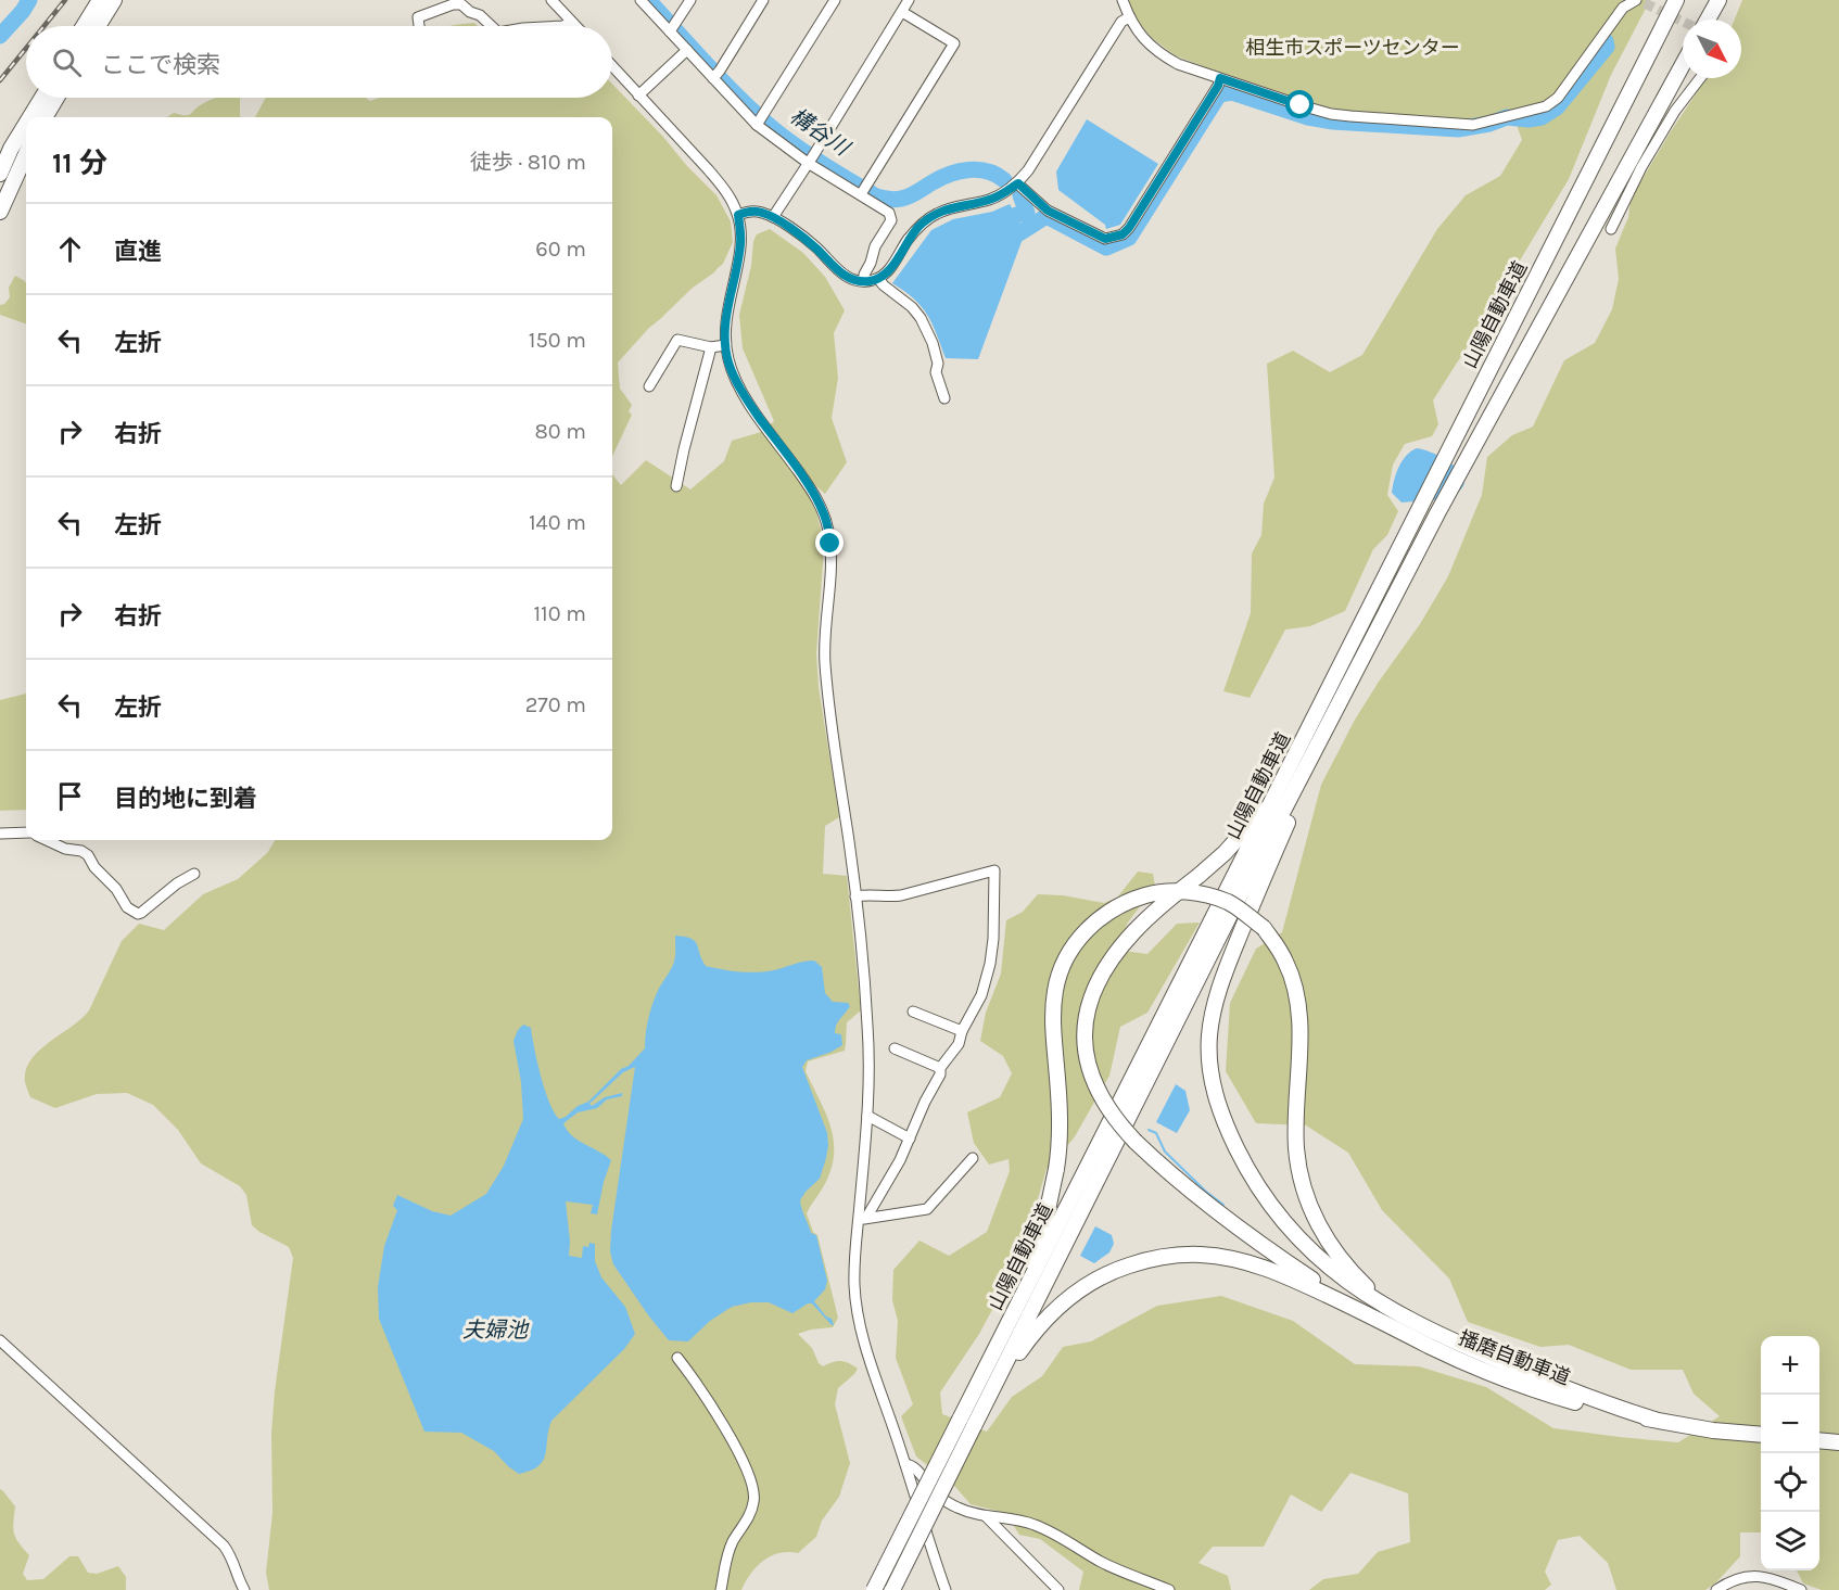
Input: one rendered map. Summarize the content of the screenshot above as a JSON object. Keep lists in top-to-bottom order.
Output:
{
  "streets": {
    "highway": ["山陽自動車道", "播磨自動車道"]
  },
  "water": ["構谷川", "夫婦池"],
  "parks": ["相生市スポーツセンター"],
  "north": "bottom right",
  "page": {
    "search": "ここで検索",
    "heading": ["11 分", "徒歩 · 810 m"],
    "list": [
      ["直進", "60 m"],
      ["左折", "150 m"],
      ["右折", "80 m"],
      ["左折", "140 m"],
      ["右折", "110 m"],
      ["左折", "270 m"],
      "目的地に到着"
    ],
    "map_buttons": ["+", "−"]
  }
}
